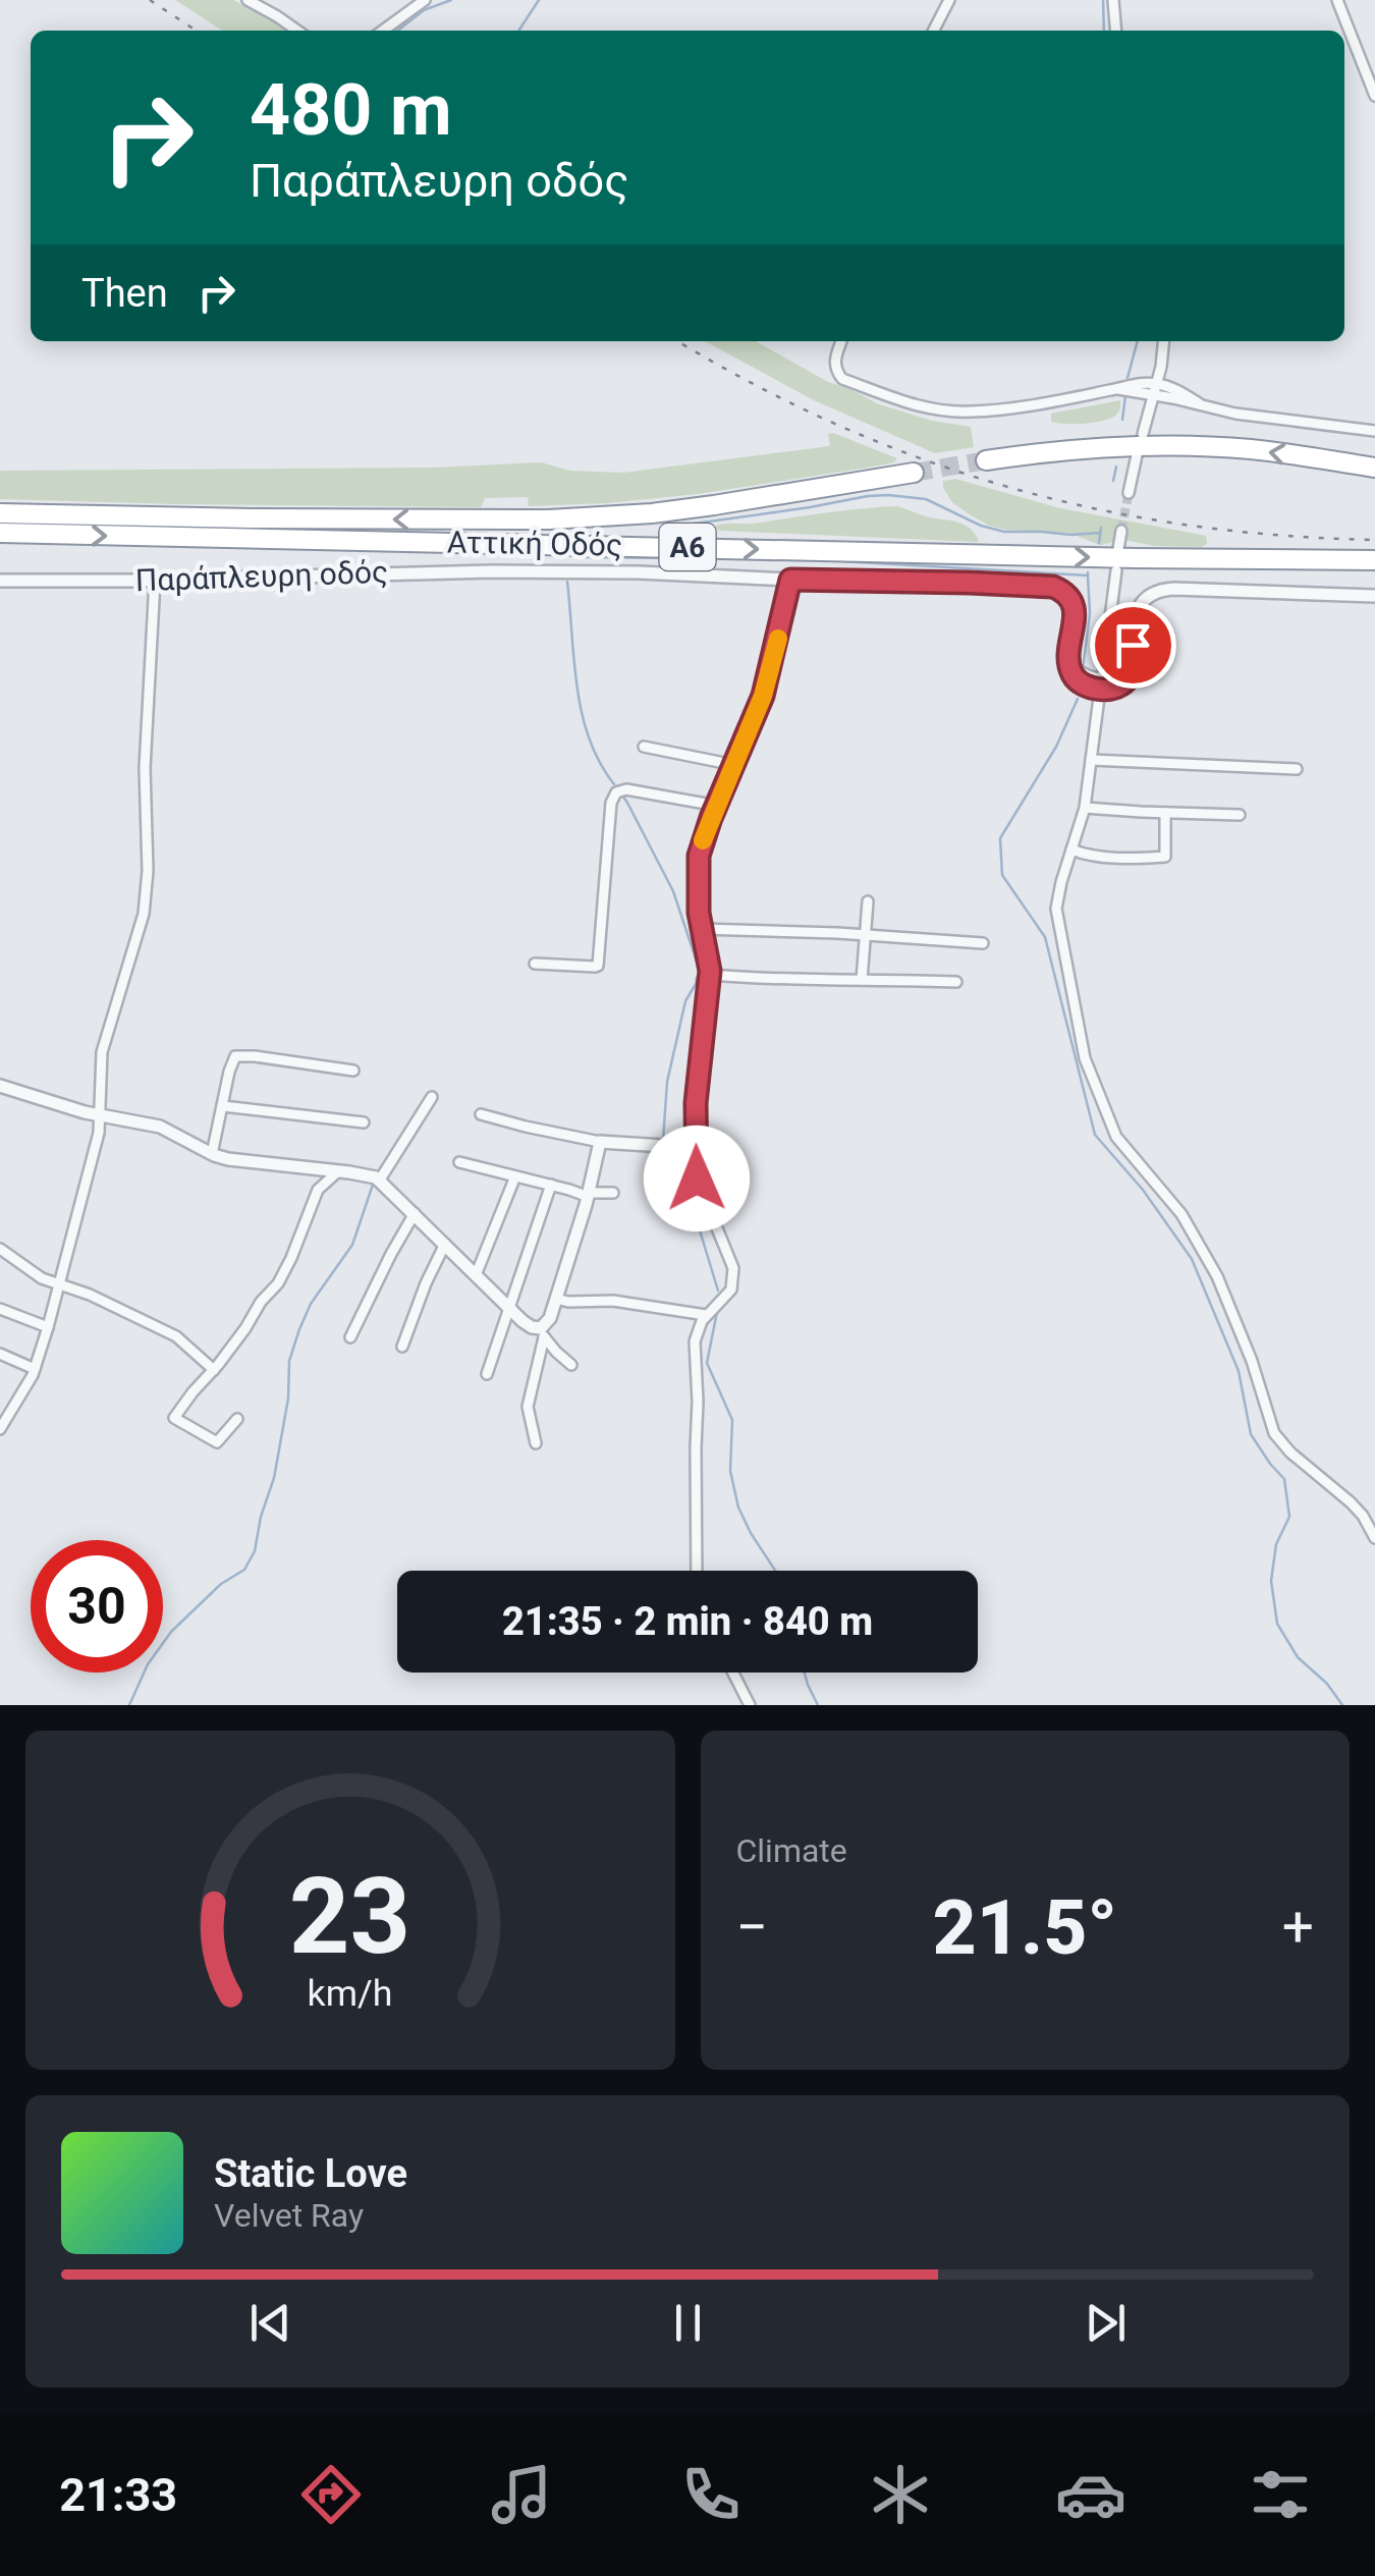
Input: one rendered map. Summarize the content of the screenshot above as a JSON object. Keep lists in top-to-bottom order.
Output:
{
  "streets": {
    "highway": ["Αττική Οδός", "Α6"],
    "street": ["Παράπλευρη οδός"]
  },
  "page": {
    "turn": ["480 m", "Παράπλευρη οδός"],
    "then": "Then",
    "limit": "30",
    "trip": "21:35 · 2 min · 840 m",
    "tile": "Climate",
    "heat": ["−", "21.5°", "+"],
    "song": ["Static Love", "Velvet Ray"],
    "tabs": "21:33",
    "gauge": ["23", "km/h"]
  }
}
